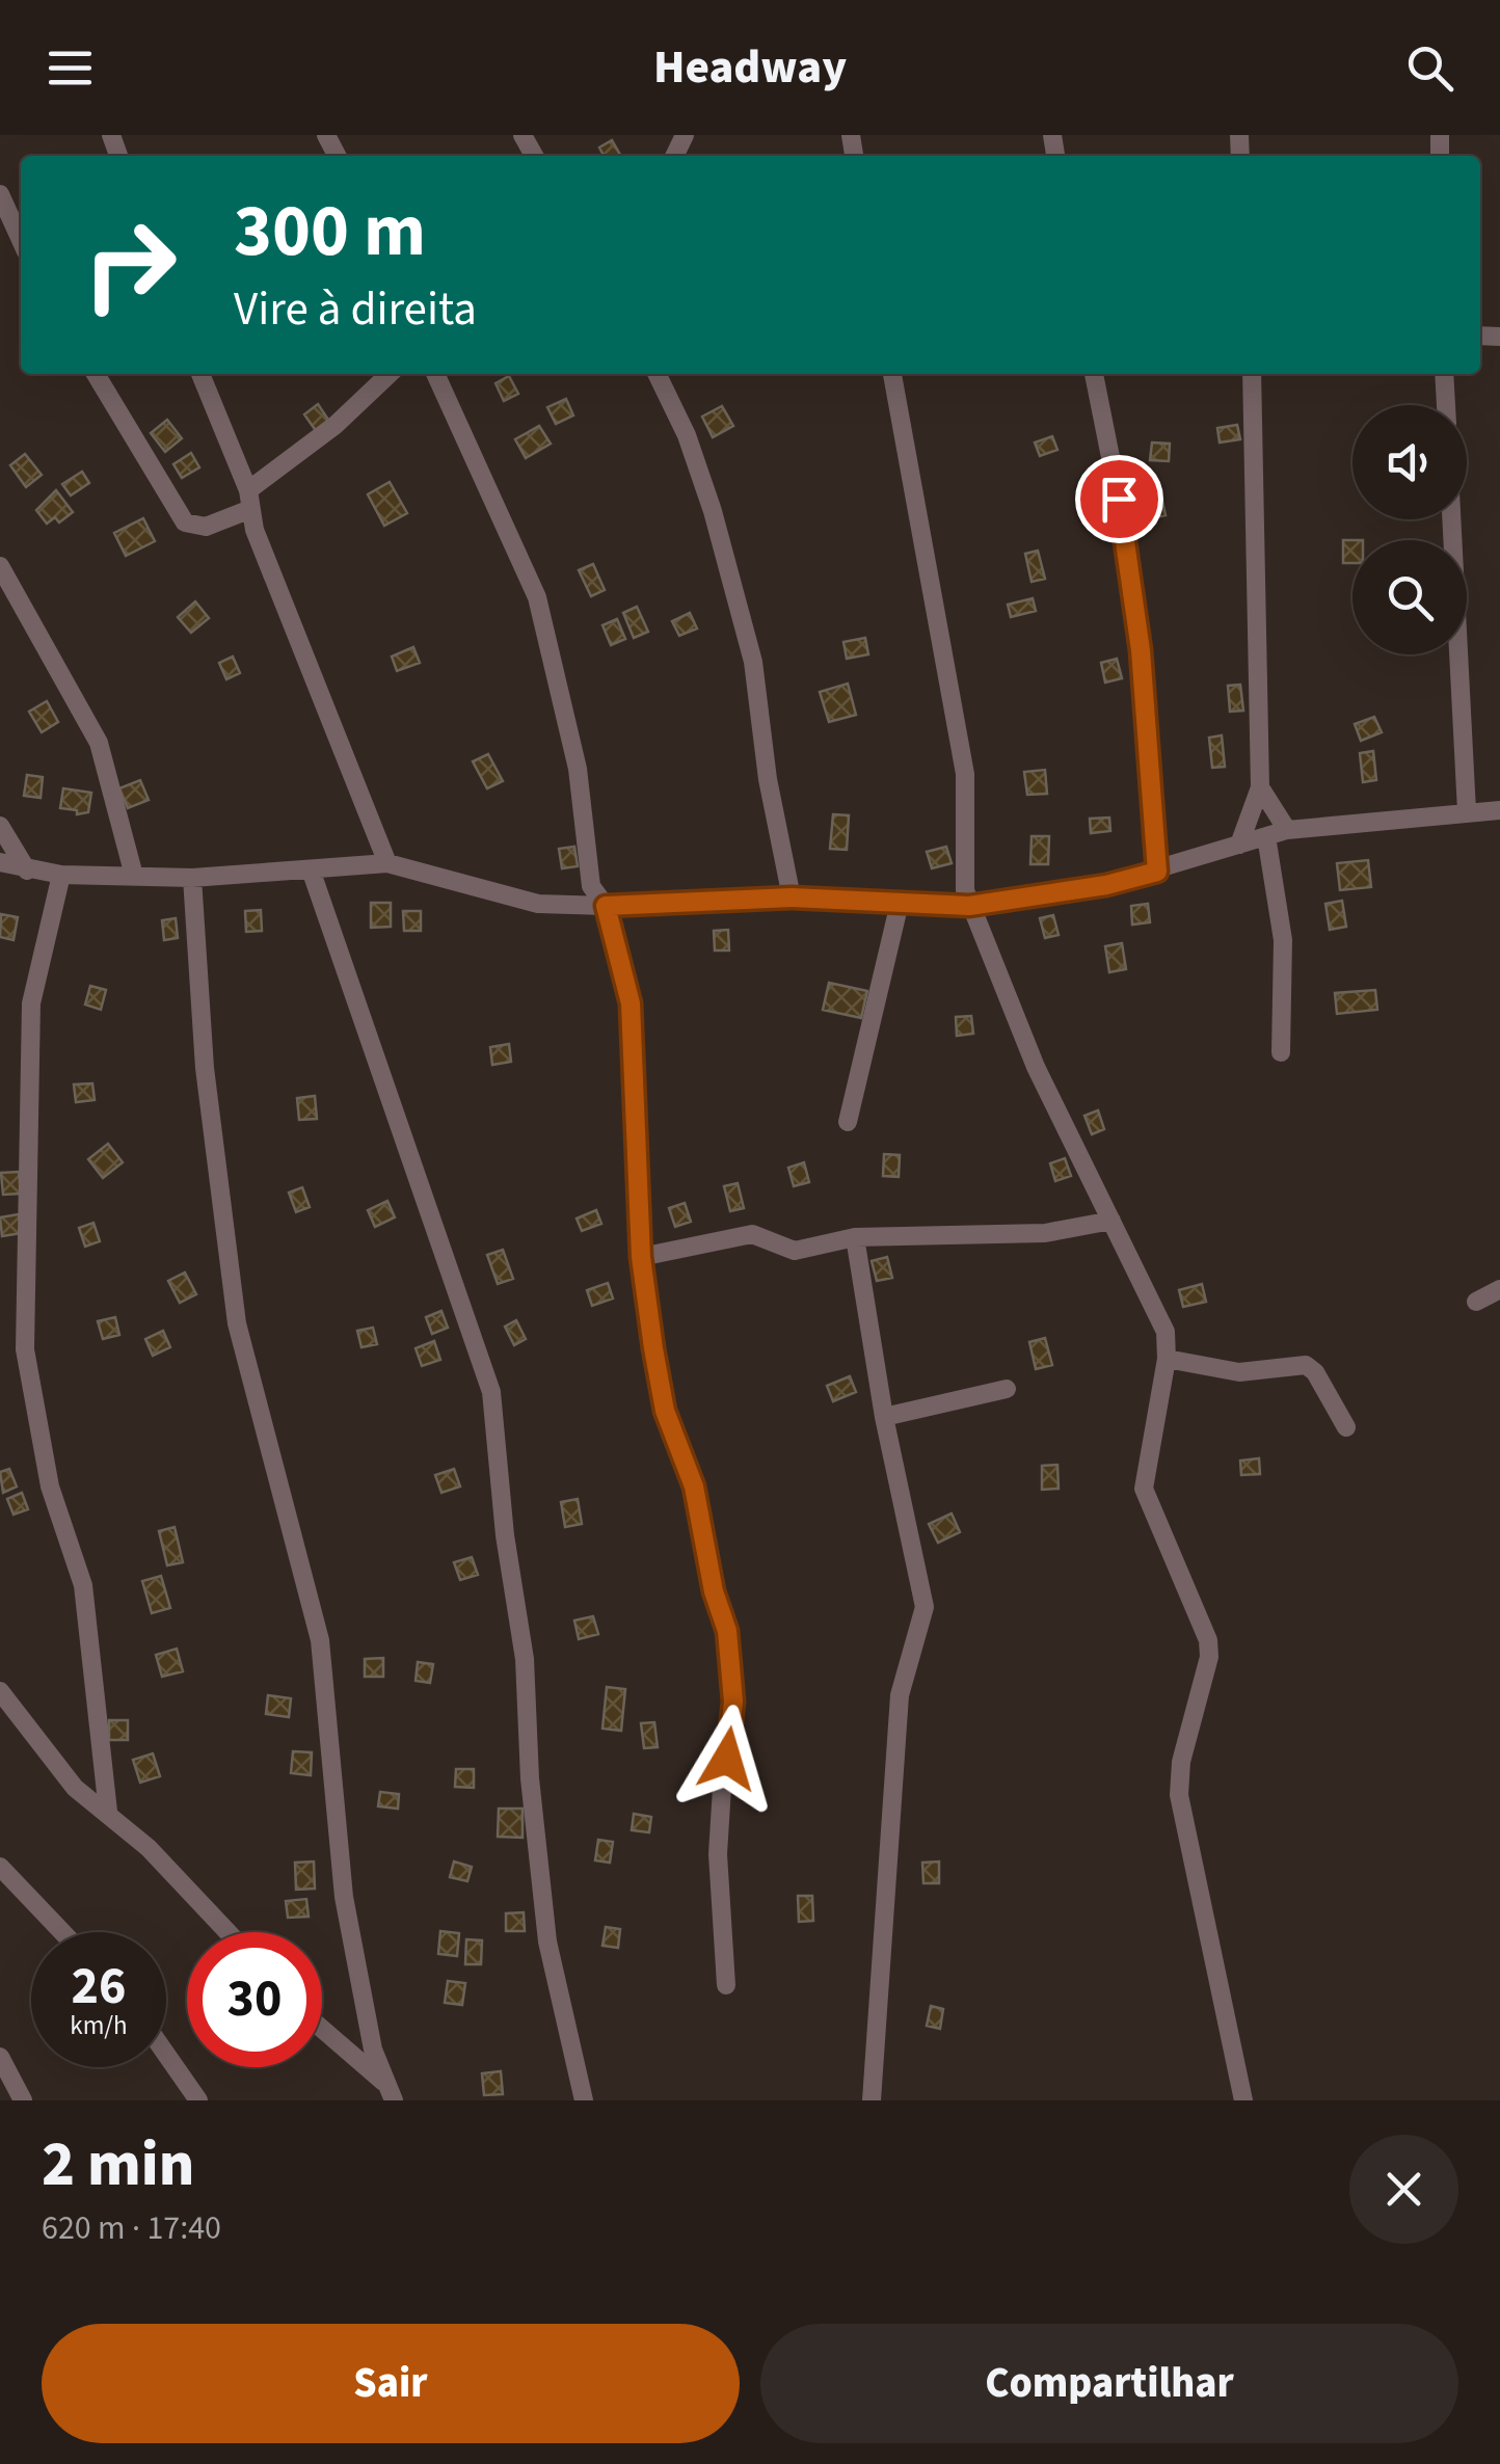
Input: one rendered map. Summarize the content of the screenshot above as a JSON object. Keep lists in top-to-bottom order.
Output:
{
  "page": {
    "header": "Headway",
    "turn": ["300 m", "Vire à direita"],
    "speed": "26 km/h",
    "limit": "30",
    "heading": ["2 min", "620 m · 17:40"],
    "buttons": ["Sair", "Compartilhar"]
  }
}
